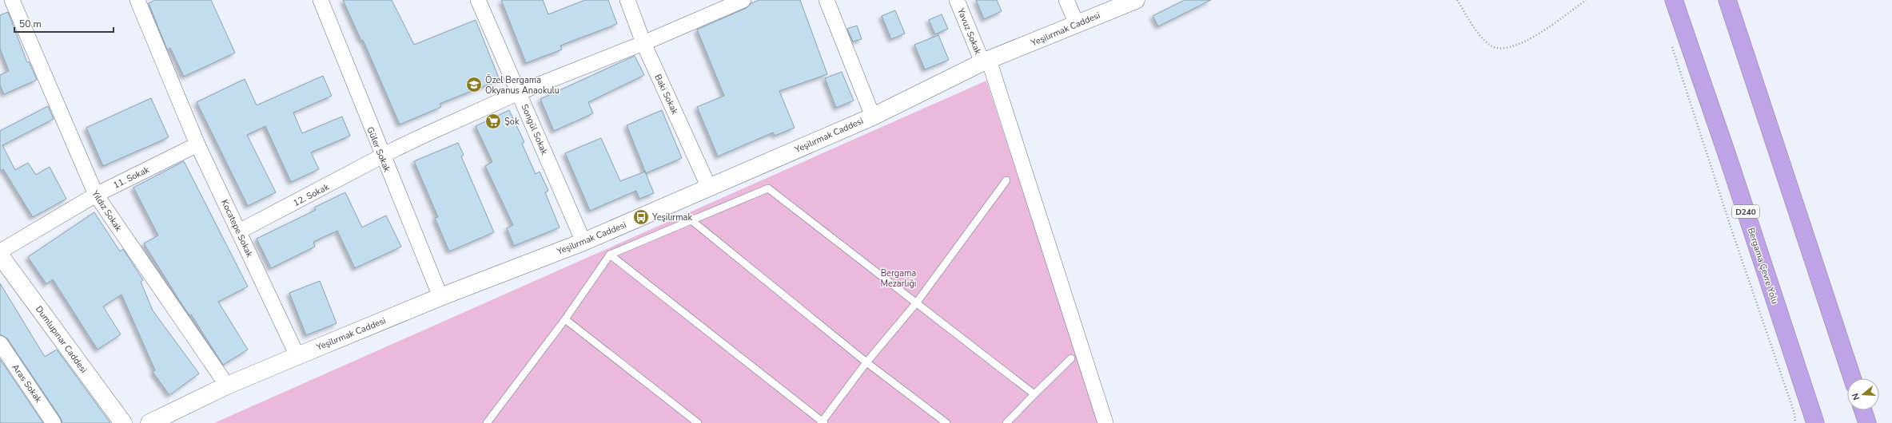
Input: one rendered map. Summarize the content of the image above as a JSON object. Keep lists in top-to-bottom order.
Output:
{
  "streets": {
    "highway": ["D240", "Bergama Çevre Yolu"],
    "street": [
      "Yeşilırmak Caddesi",
      "Yavuz Sokak",
      "Baki Sokak",
      "Songül Sokak",
      "Güler Sokak",
      "11. Sokak",
      "12. Sokak",
      "Yıldız Sokak",
      "Kocatepe Sokak",
      "Dumlupınar Caddesi",
      "Aras Sokak"
    ]
  },
  "crossings": [
    ["Yeşilırmak Caddesi", "Yavuz Sokak"],
    ["Yeşilırmak Caddesi", "Baki Sokak"],
    ["Yeşilırmak Caddesi", "Songül Sokak"],
    ["Yeşilırmak Caddesi", "Güler Sokak"],
    ["Yeşilırmak Caddesi", "Yıldız Sokak"],
    ["Yeşilırmak Caddesi", "Kocatepe Sokak"],
    ["Baki Sokak", "12. Sokak"],
    ["Songül Sokak", "12. Sokak"],
    ["Güler Sokak", "12. Sokak"],
    ["11. Sokak", "Yıldız Sokak"],
    ["11. Sokak", "Kocatepe Sokak"],
    ["12. Sokak", "Kocatepe Sokak"]
  ],
  "parks": ["Bergama Mezarlığı"],
  "places": {
    "school or university": ["Özel Bergama Okyanus Anaokulu"],
    "supermarket": ["Şok"],
    "bus stop": ["Yeşilırmak"]
  },
  "scale_bar": "50 m",
  "north": "left"
}
